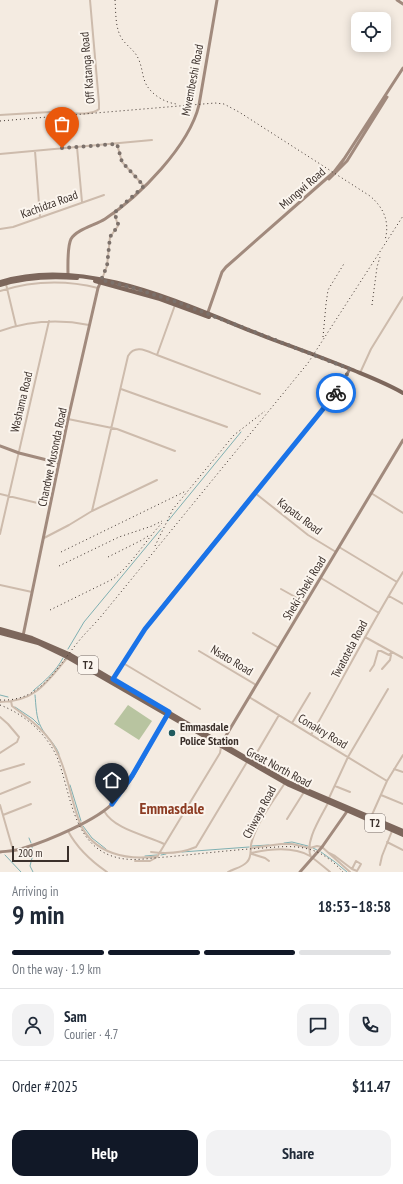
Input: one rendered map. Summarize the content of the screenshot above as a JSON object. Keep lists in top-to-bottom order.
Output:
{
  "streets": {
    "main road": ["T2", "Great North Road"],
    "street": [
      "Off Katanga Road",
      "Mwembeshi Road",
      "Mungwi Road",
      "Kachidza Road",
      "Washama Road",
      "Chandwe Musonda Road",
      "Kapatu Road",
      "Sheki-Sheki Road",
      "Twatotela Road",
      "Nsato Road",
      "Conakry Road",
      "Chiwaya Road"
    ]
  },
  "crossings": [
    ["Chandwe Musonda Road", "Great North Road"],
    ["Kapatu Road", "Sheki-Sheki Road"],
    ["Sheki-Sheki Road", "Nsato Road"],
    ["Sheki-Sheki Road", "Conakry Road"],
    ["Sheki-Sheki Road", "Great North Road"],
    ["Twatotela Road", "Conakry Road"],
    ["Great North Road", "Chiwaya Road"]
  ],
  "districts": ["Emmasdale"],
  "places": ["Emmasdale Police Station"],
  "scale_bar": "200 m",
  "page": {
    "scale": "200 m",
    "heading": ["9 min", "Arriving in", "18:53–18:58"],
    "panel": [
      "Sam",
      "Courier · 4.7",
      "Order #2025",
      "$11.47"
    ],
    "bar": "On the way · 1.9 km",
    "buttons": ["Help", "Share"]
  }
}
